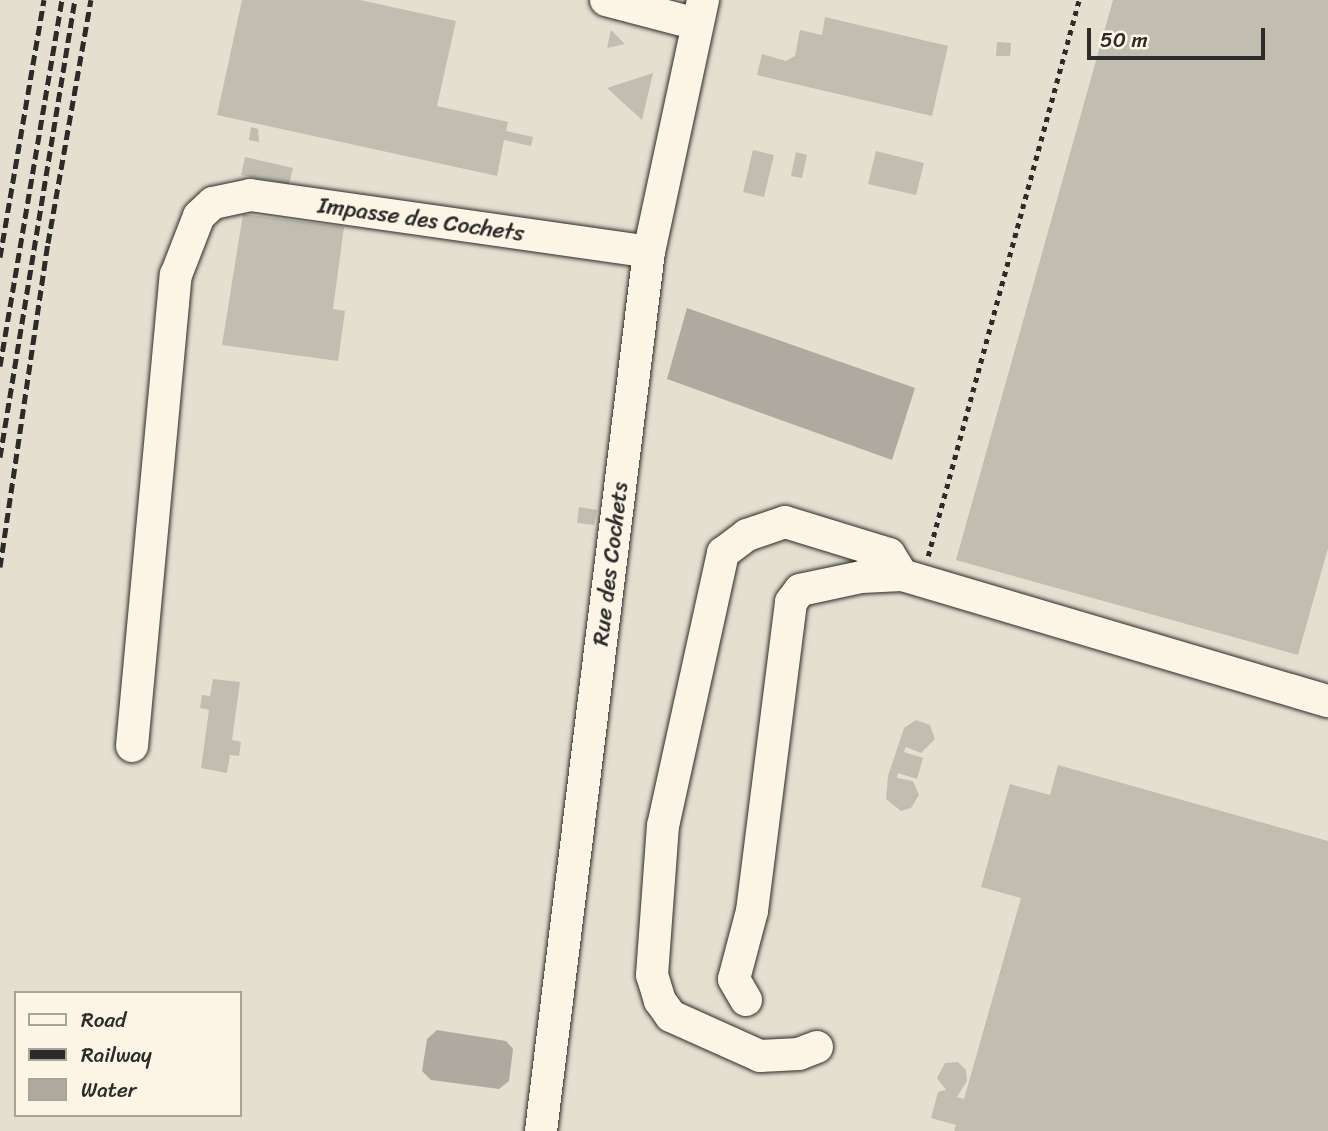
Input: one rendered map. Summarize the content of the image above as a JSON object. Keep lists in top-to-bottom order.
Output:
{
  "streets": {
    "street": ["Impasse des Cochets", "Rue des Cochets"]
  },
  "crossings": [
    ["Impasse des Cochets", "Rue des Cochets"]
  ],
  "legend": ["Road", "Railway", "Water"],
  "scale_bar": "50 m"
}
